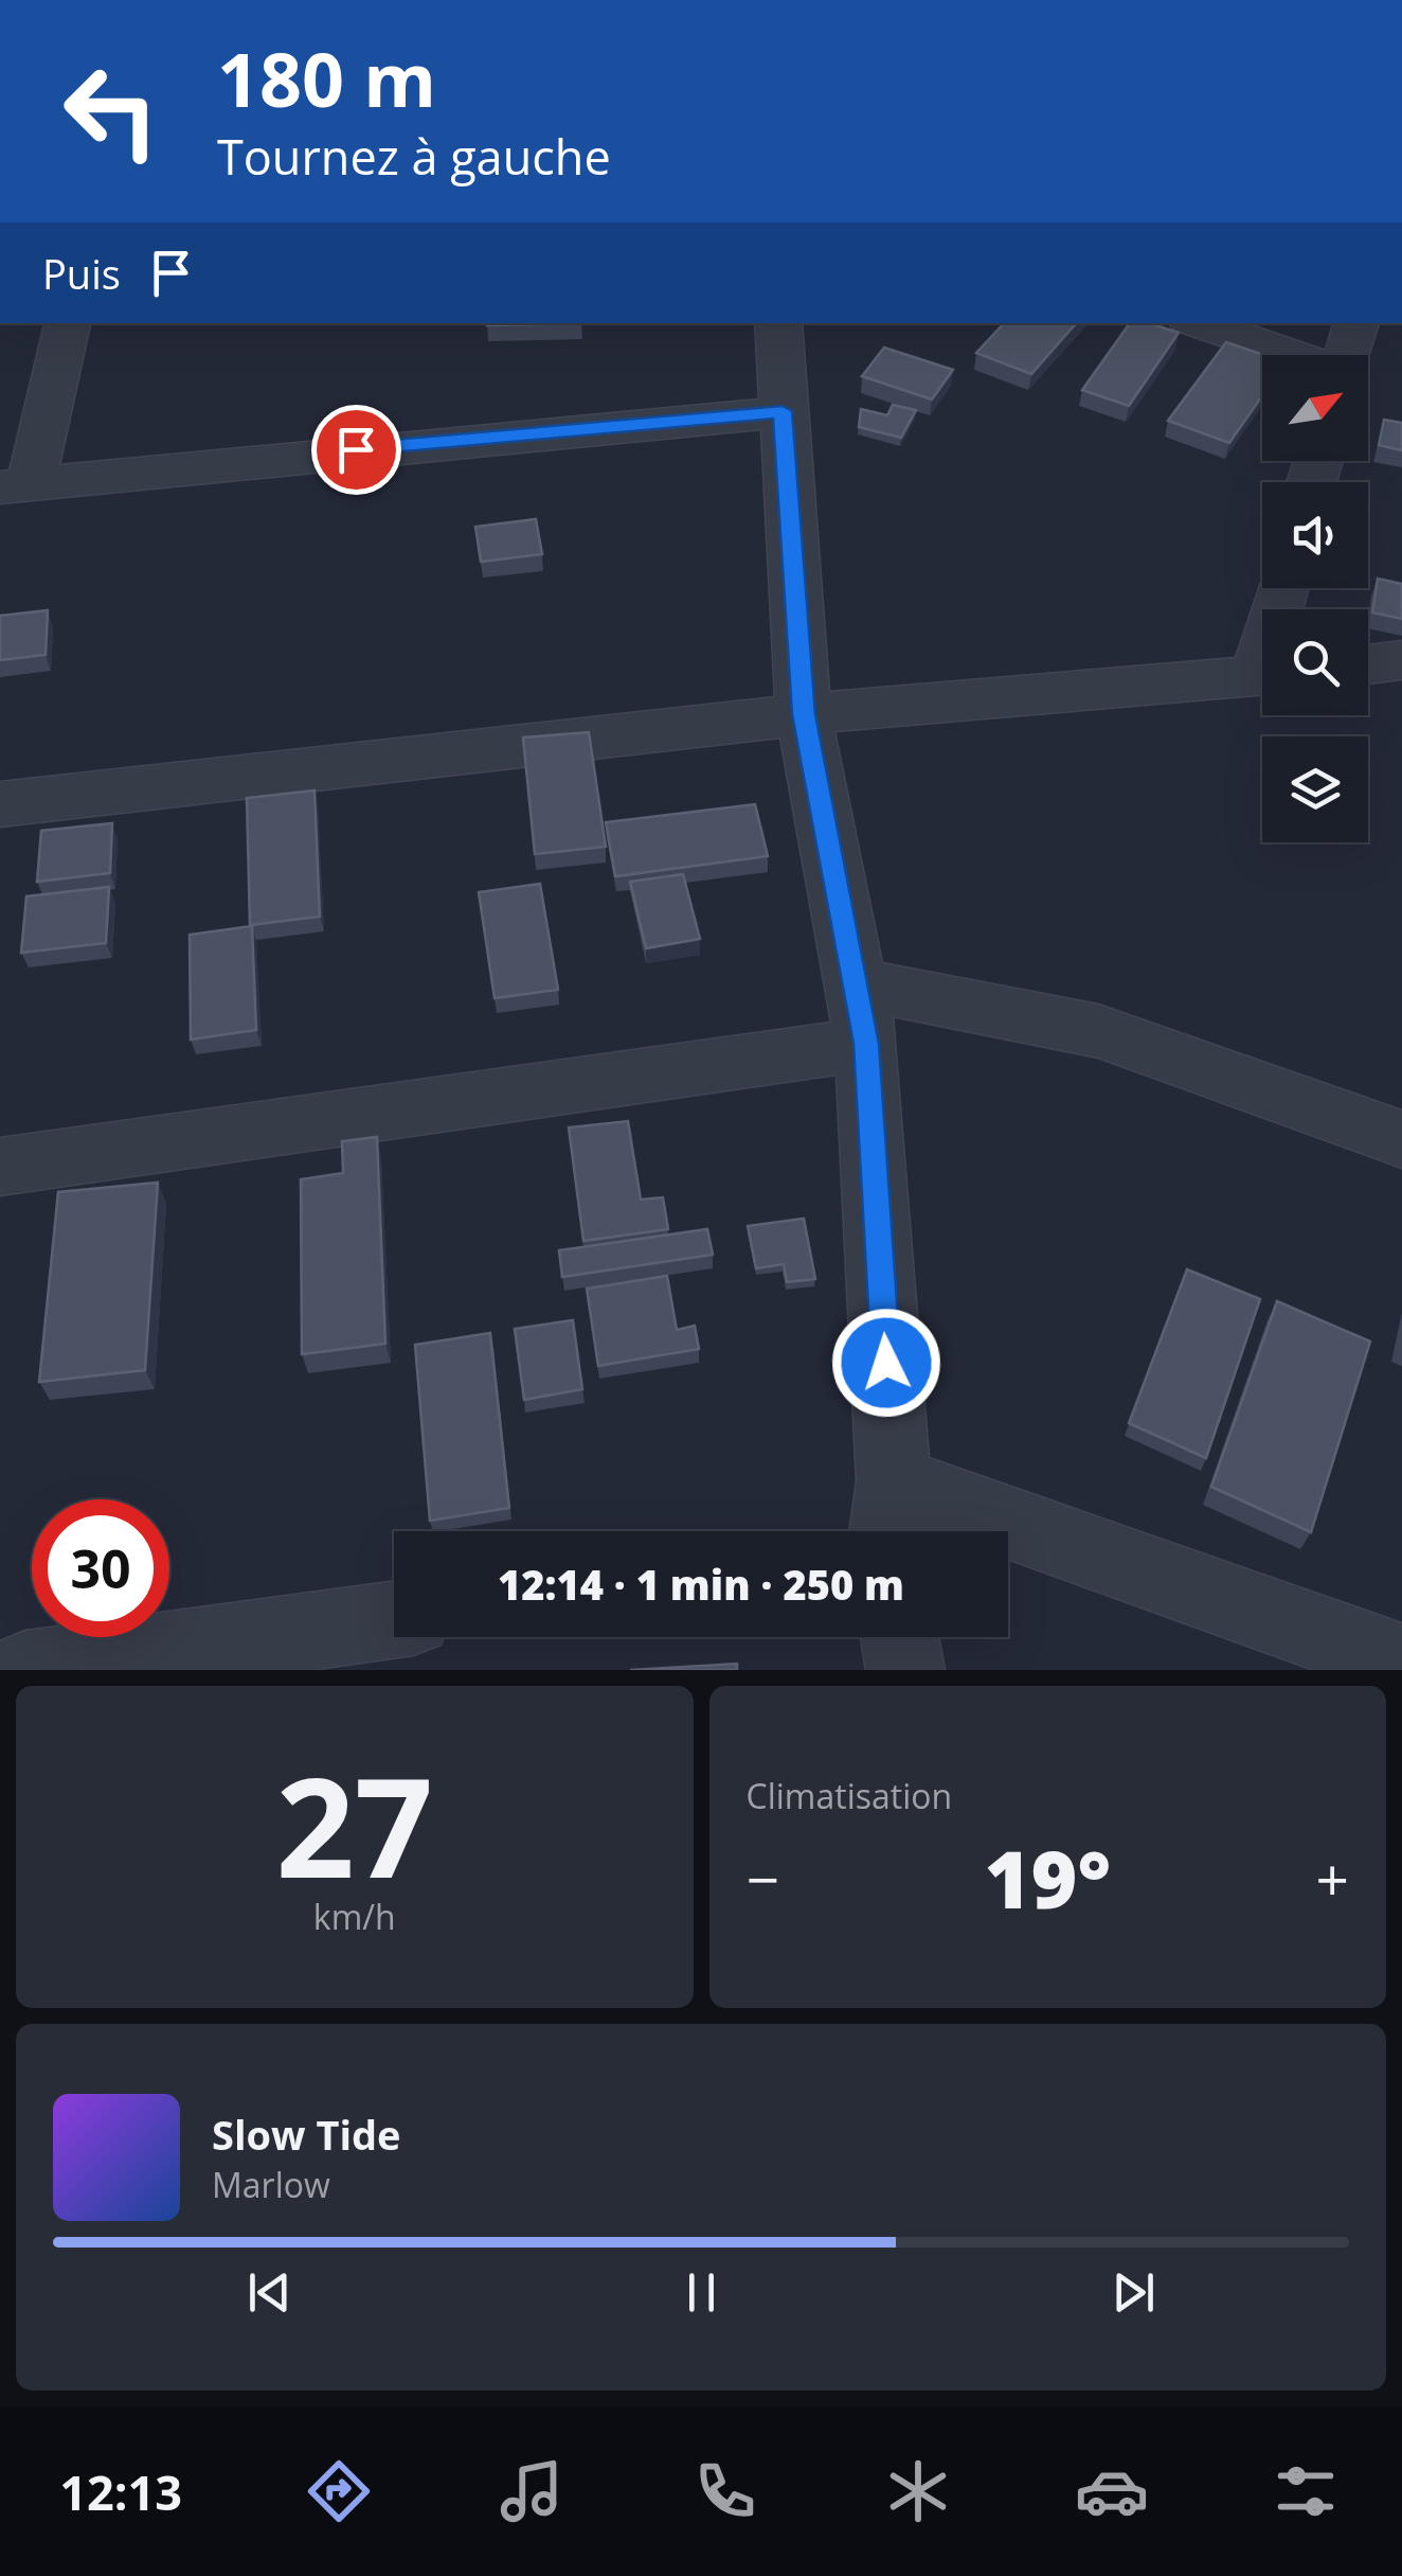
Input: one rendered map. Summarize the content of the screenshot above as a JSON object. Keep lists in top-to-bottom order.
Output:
{
  "north": "top right",
  "page": {
    "turn": ["180 m", "Tournez à gauche"],
    "then": "Puis",
    "limit": "30",
    "trip": "12:14 · 1 min · 250 m",
    "tile": [
      ["27", "km/h"],
      "Climatisation"
    ],
    "heat": ["−", "19°", "+"],
    "song": ["Slow Tide", "Marlow"],
    "tabs": "12:13"
  }
}
